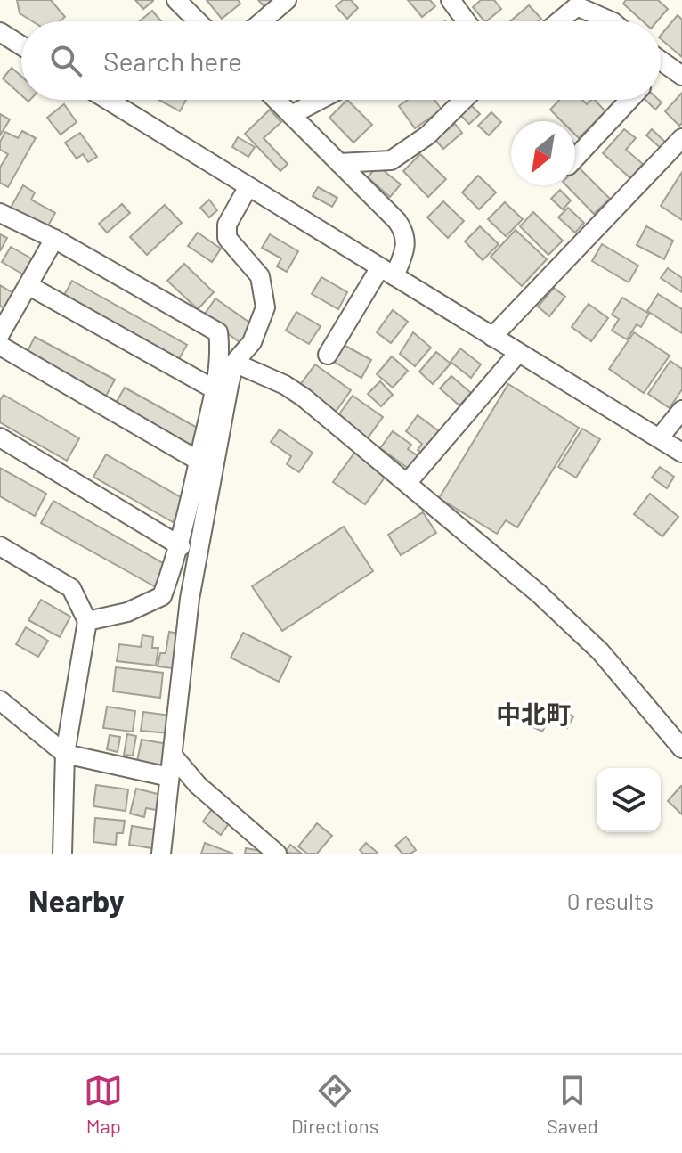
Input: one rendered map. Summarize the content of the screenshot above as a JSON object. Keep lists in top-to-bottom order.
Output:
{
  "districts": ["中北町"],
  "north": "bottom left",
  "page": {
    "search": "Search here",
    "heading": ["Nearby", "0 results"],
    "nav": ["Map", "Directions", "Saved"]
  }
}
